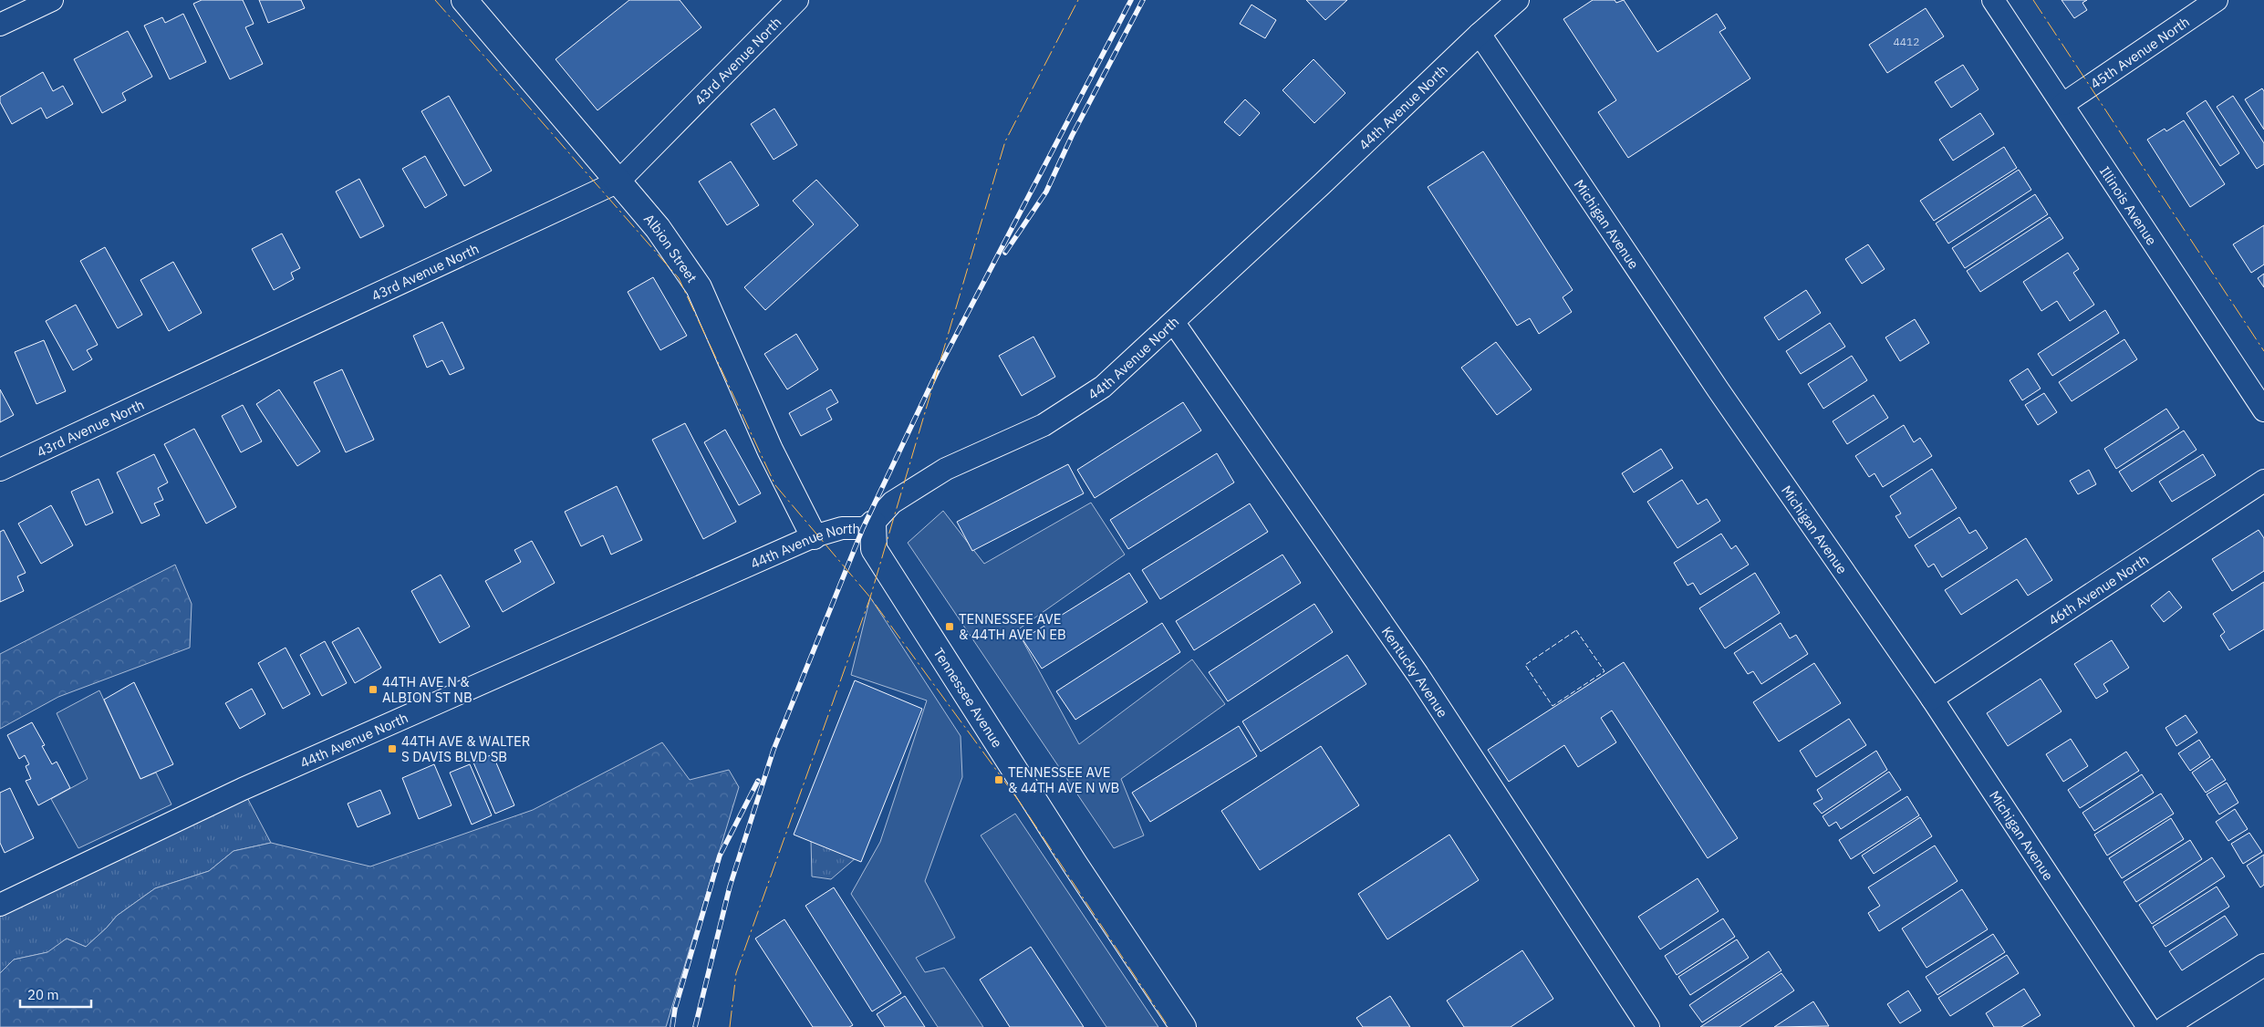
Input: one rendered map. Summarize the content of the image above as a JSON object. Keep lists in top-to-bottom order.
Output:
{
  "streets": {
    "street": [
      "45th Avenue North",
      "43rd Avenue North",
      "44th Avenue North",
      "Illinois Avenue",
      "Michigan Avenue",
      "Albion Street",
      "46th Avenue North",
      "Kentucky Avenue",
      "Tennessee Avenue"
    ]
  },
  "crossings": [
    ["45th Avenue North", "Illinois Avenue"],
    ["43rd Avenue North", "Albion Street"],
    ["44th Avenue North", "Michigan Avenue"],
    ["44th Avenue North", "Albion Street"],
    ["44th Avenue North", "Kentucky Avenue"],
    ["44th Avenue North", "Tennessee Avenue"],
    ["Michigan Avenue", "46th Avenue North"]
  ],
  "places": {
    "transit": [
      "TENNESSEE AVE & 44TH AVE N EB",
      "44TH AVE N & ALBION ST NB",
      "44TH AVE & WALTER S DAVIS BLVD SB",
      "TENNESSEE AVE & 44TH AVE N WB"
    ]
  },
  "house_numbers": ["4412"],
  "scale_bar": "20 m"
}
